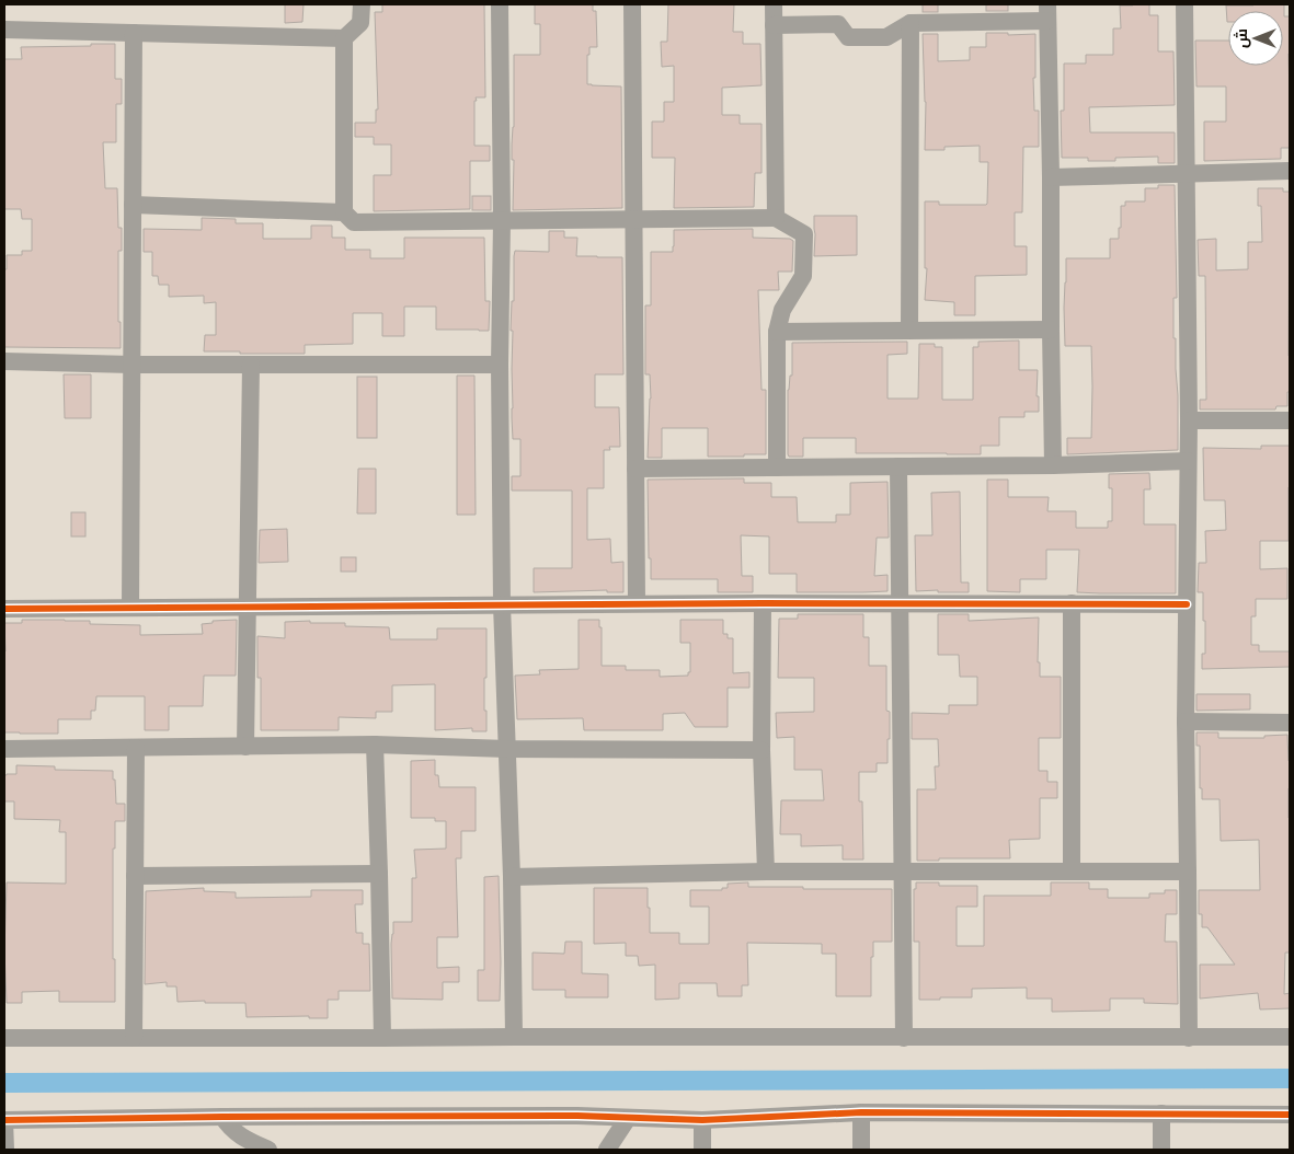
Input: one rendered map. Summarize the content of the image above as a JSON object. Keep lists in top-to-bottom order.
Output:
{
  "north": "left"
}
